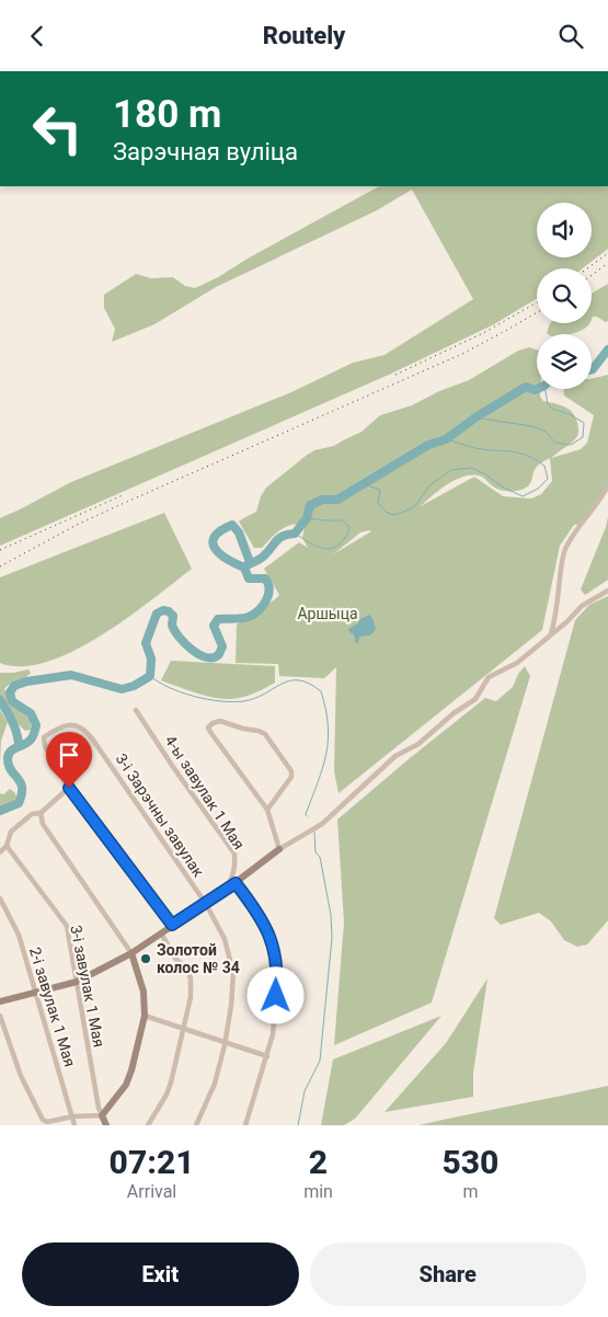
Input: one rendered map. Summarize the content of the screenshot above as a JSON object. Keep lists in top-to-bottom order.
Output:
{
  "streets": {
    "street": [
      "4-ы завулак 1 Мая",
      "3-і Зарэчны завулак",
      "3-і завулак 1 Мая",
      "2-і завулак 1 Мая"
    ]
  },
  "parks": ["Аршыца"],
  "places": ["Золотой колос № 34"],
  "page": {
    "header": "Routely",
    "turn": ["180 m", "Зарэчная вуліца"],
    "eta": [
      "07:21",
      "Arrival",
      "2",
      "min",
      "530",
      "m"
    ],
    "buttons": ["Exit", "Share"]
  }
}
